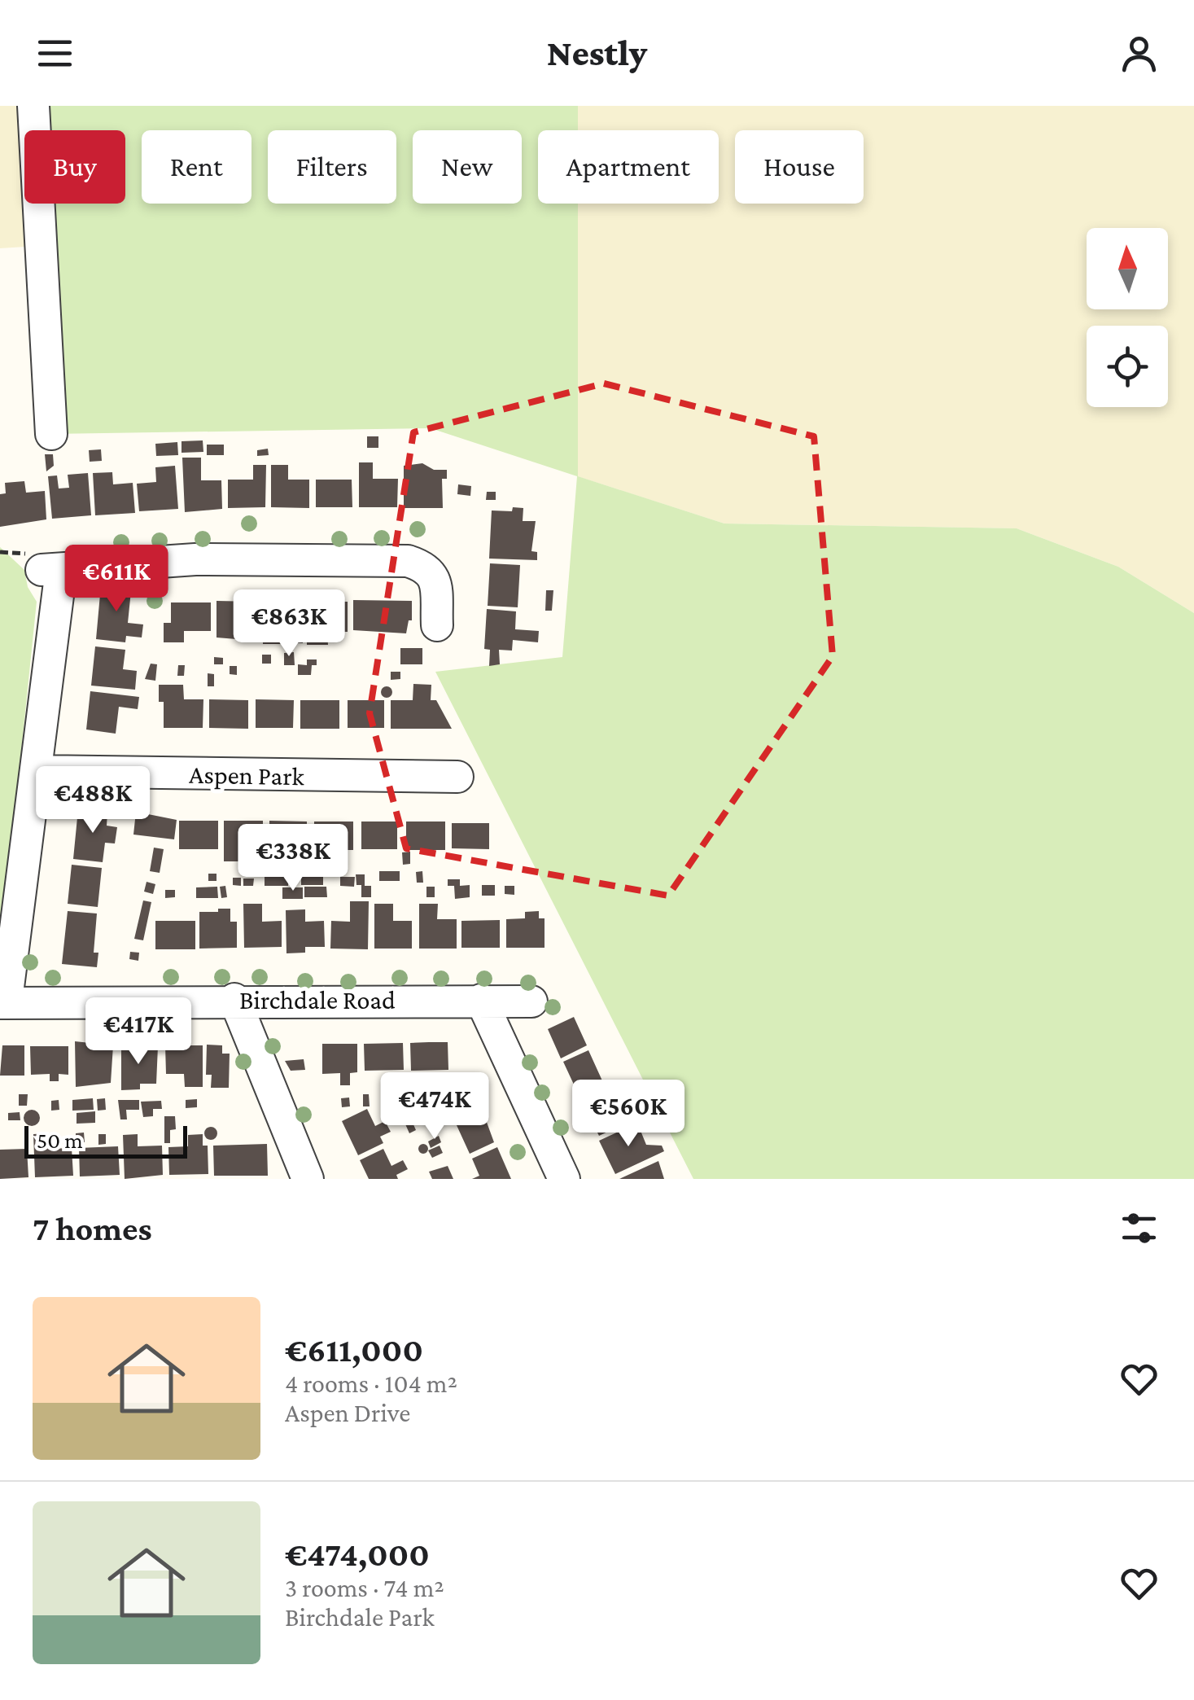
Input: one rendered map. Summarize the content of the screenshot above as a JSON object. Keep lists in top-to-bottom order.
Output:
{
  "streets": {
    "street": ["Aspen Park", "Birchdale Road"]
  },
  "scale_bar": "50 m",
  "north": "top",
  "page": {
    "header": "Nestly",
    "chip": [
      "Buy",
      "Rent",
      "Filters",
      "New",
      "Apartment",
      "House"
    ],
    "price": [
      "€611K",
      "€863K",
      "€488K",
      "€338K",
      "€417K",
      "€474K",
      "€560K"
    ],
    "scale": "50 m",
    "heading": "7 homes",
    "list": [
      {
        "name": "€611,000",
        "note": "4 rooms · 104 m² · Aspen Drive"
      },
      {
        "name": "€474,000",
        "note": "3 rooms · 74 m² · Birchdale Park"
      }
    ]
  }
}
